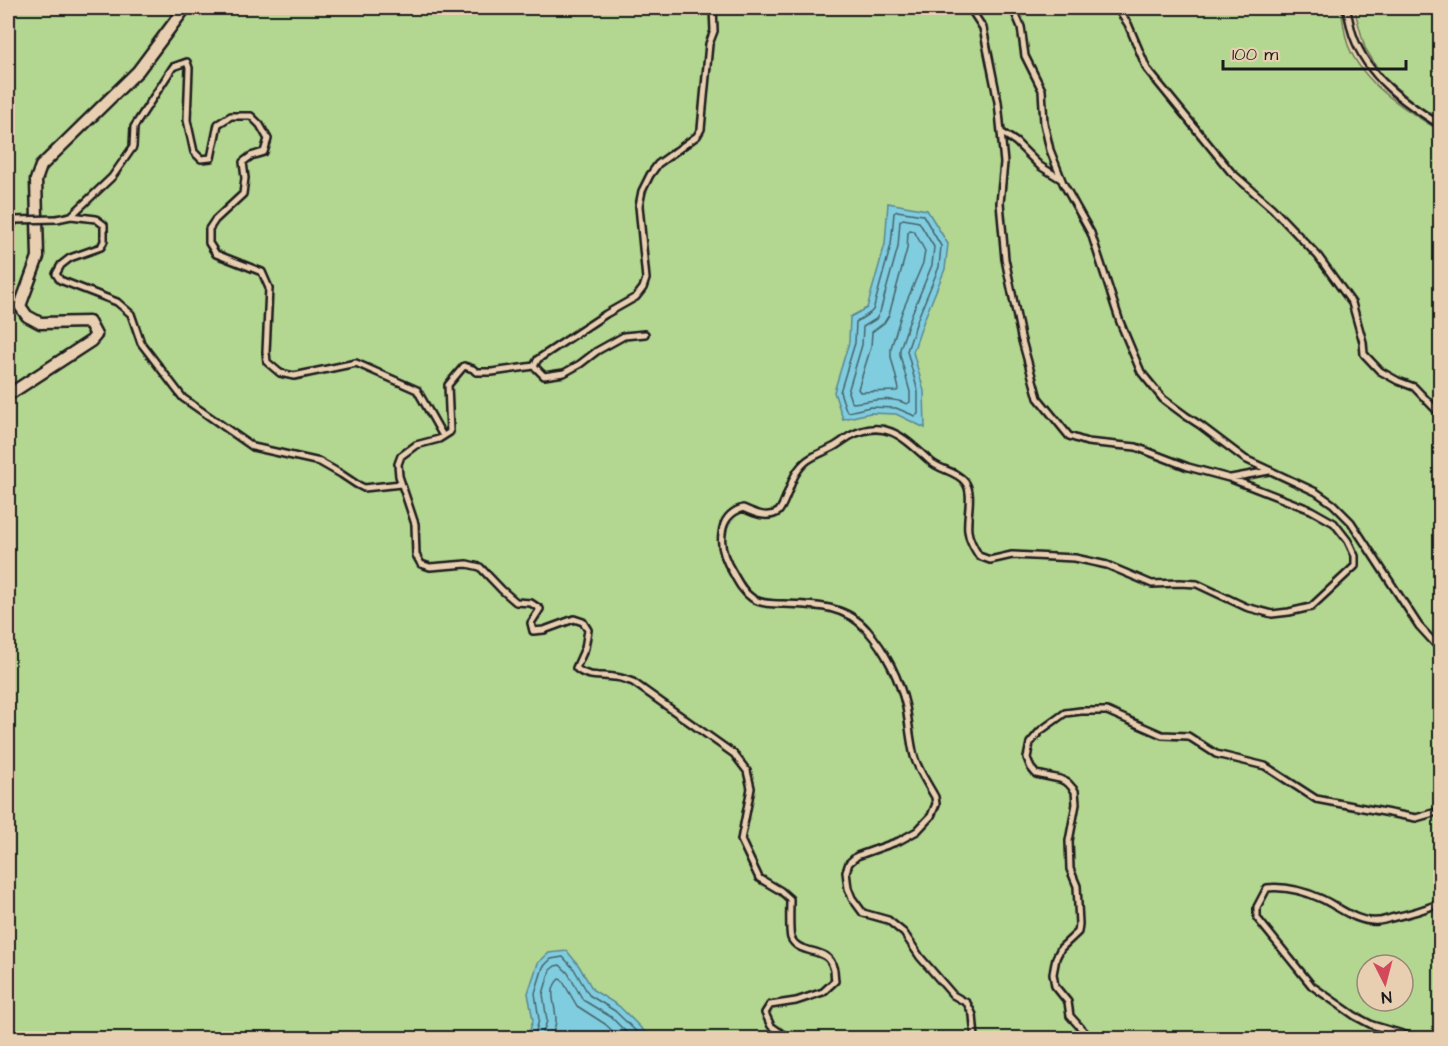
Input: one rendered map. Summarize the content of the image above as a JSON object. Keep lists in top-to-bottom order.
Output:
{
  "scale_bar": "100 m",
  "north": "bottom"
}
